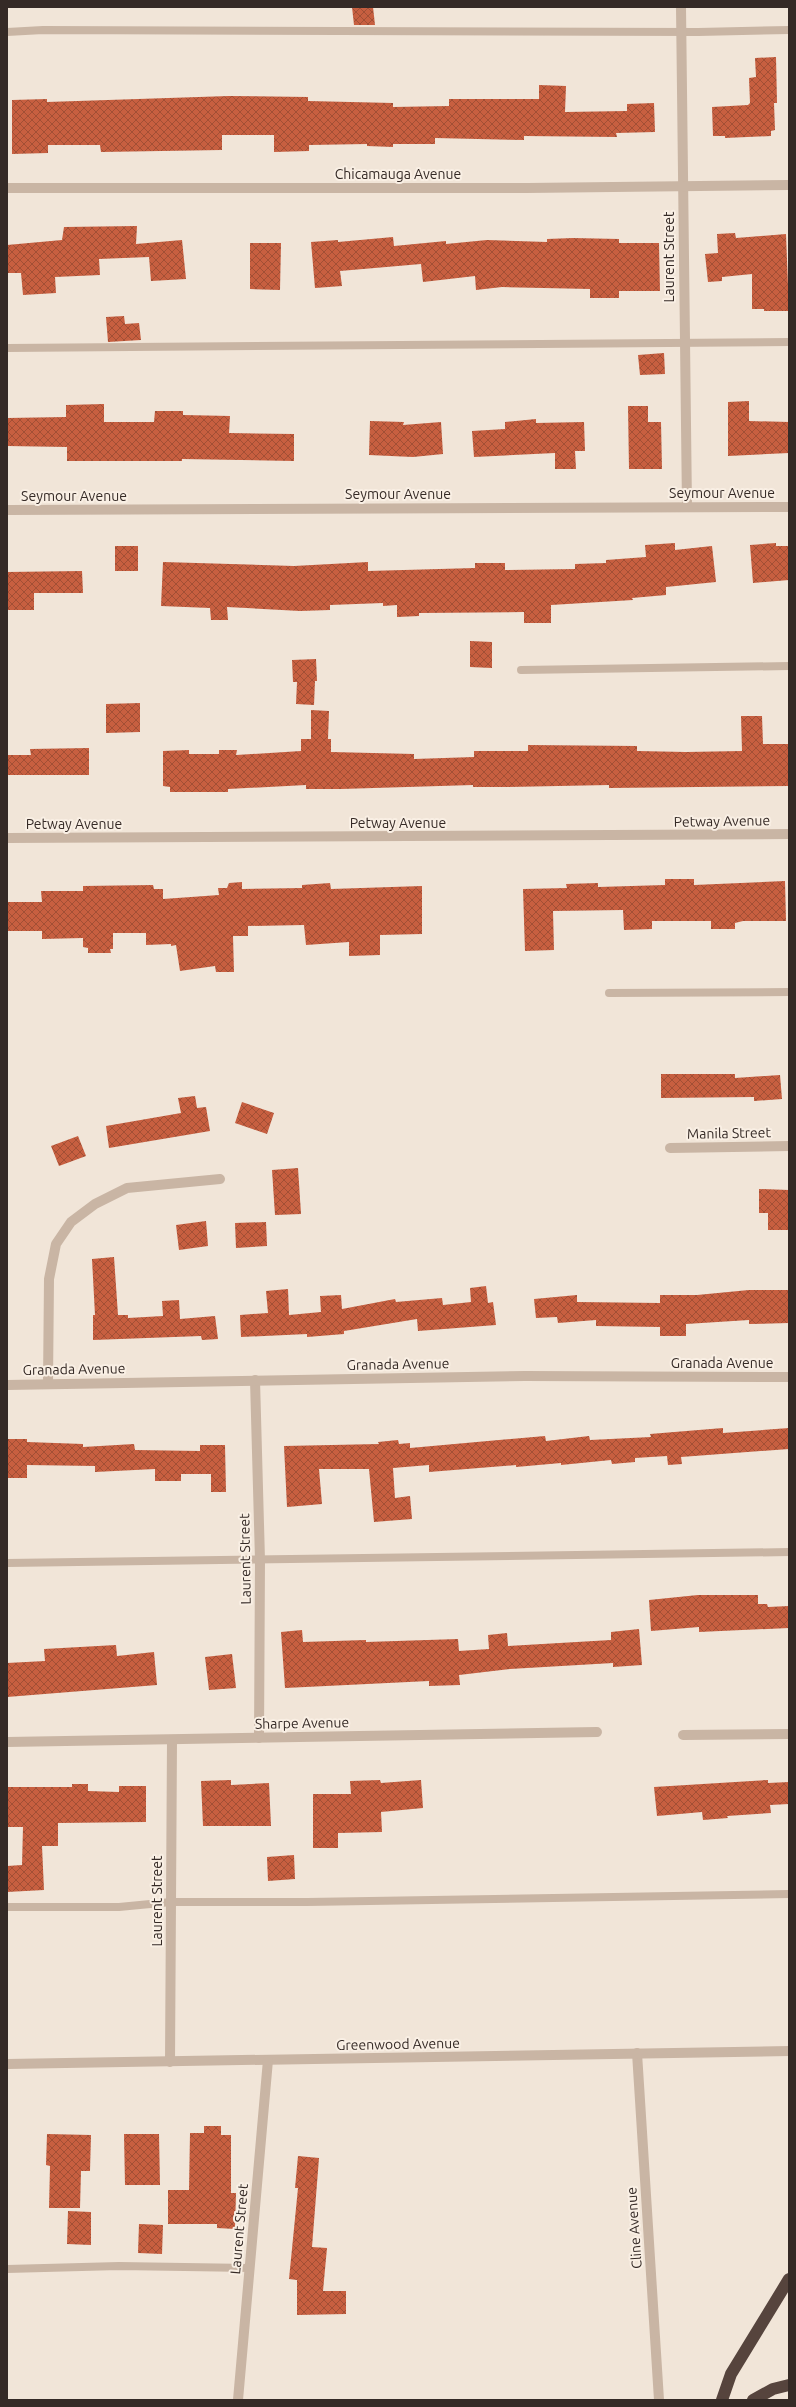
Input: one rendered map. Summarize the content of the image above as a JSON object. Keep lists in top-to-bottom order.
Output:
{
  "streets": {
    "street": [
      "Chicamauga Avenue",
      "Laurent Street",
      "Seymour Avenue",
      "Petway Avenue",
      "Manila Street",
      "Granada Avenue",
      "Sharpe Avenue",
      "Greenwood Avenue",
      "Cline Avenue"
    ]
  },
  "crossings": [
    ["Chicamauga Avenue", "Laurent Street"],
    ["Laurent Street", "Seymour Avenue"],
    ["Laurent Street", "Granada Avenue"],
    ["Laurent Street", "Sharpe Avenue"],
    ["Laurent Street", "Greenwood Avenue"],
    ["Greenwood Avenue", "Cline Avenue"]
  ]
}
